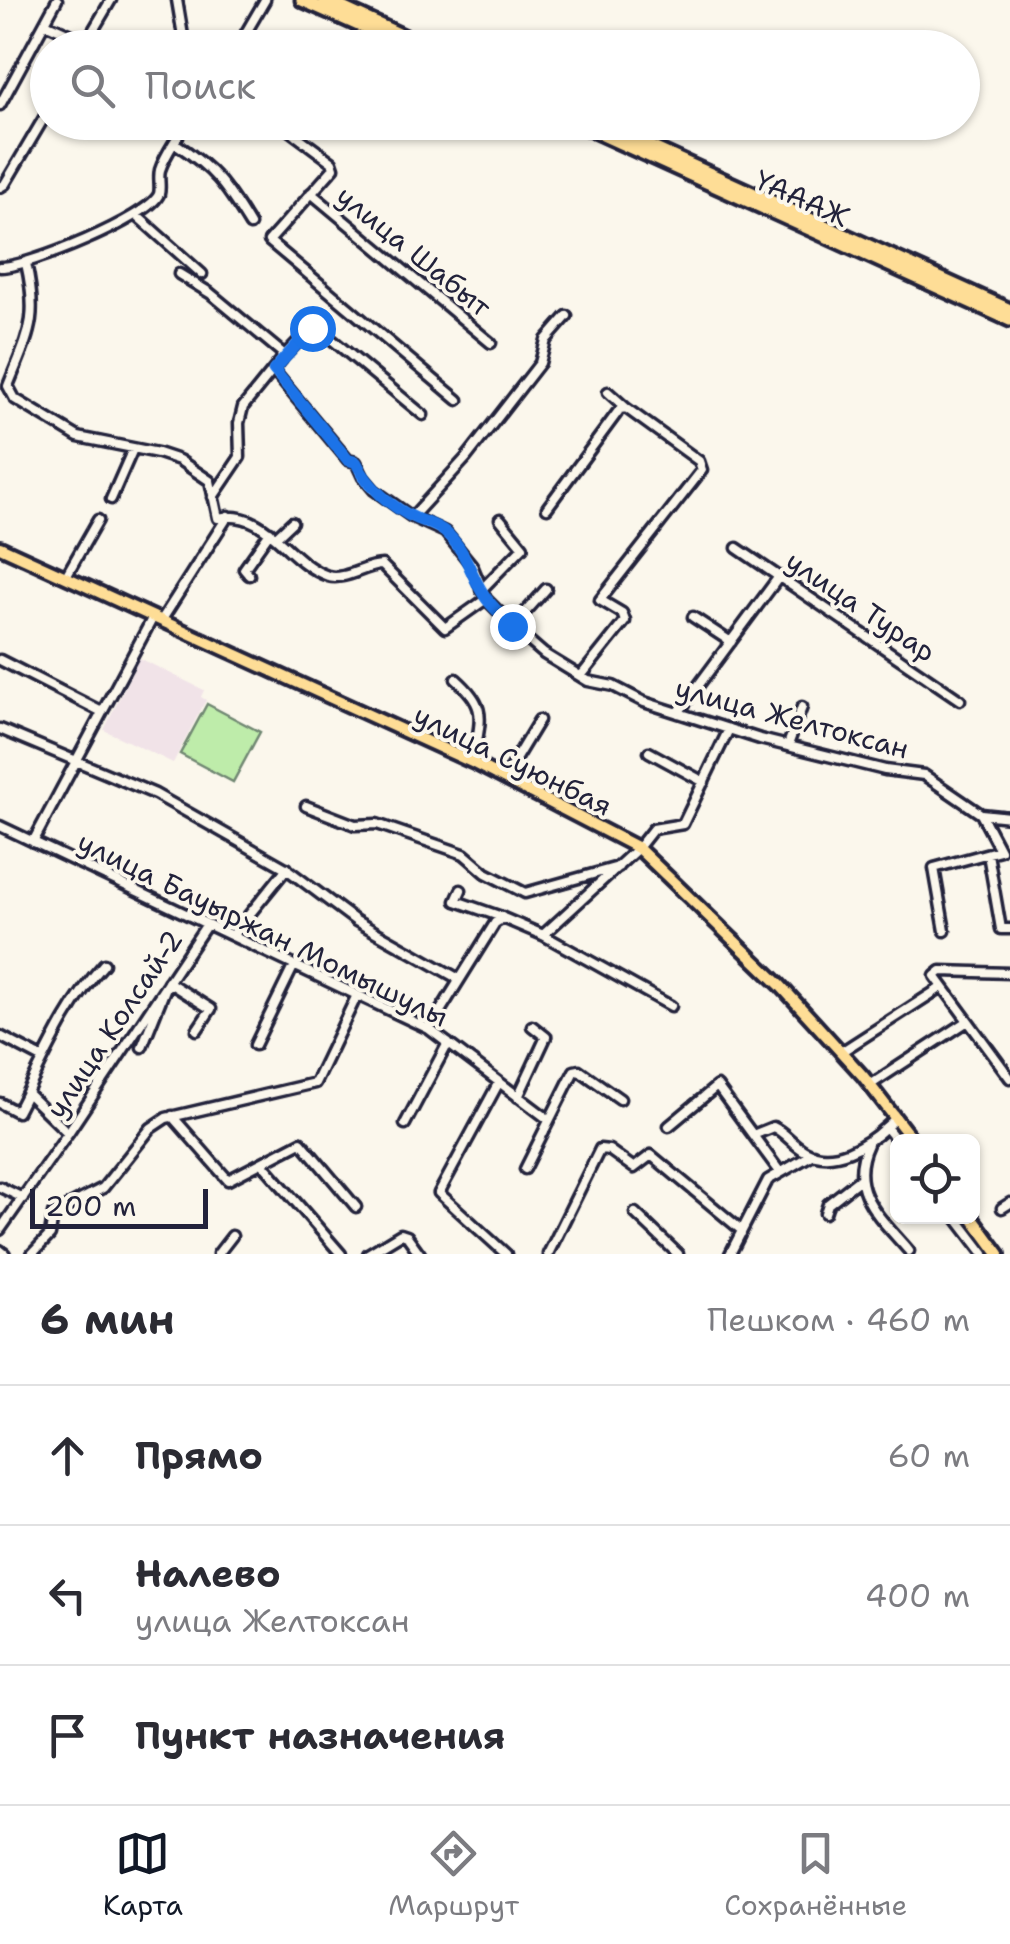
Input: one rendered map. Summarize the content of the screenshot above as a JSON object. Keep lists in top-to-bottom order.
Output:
{
  "streets": {
    "highway": ["ҮАААЖ"],
    "main road": ["улица Суюнбая"],
    "street": [
      "улица Шабыт",
      "улица Турар",
      "улица Желтоксан",
      "улица Бауыржан Момышулы",
      "улица Колсай-2"
    ]
  },
  "crossings": [
    ["улица Бауыржан Момышулы", "улица Колсай-2"]
  ],
  "scale_bar": "200 m",
  "page": {
    "search": "Поиск",
    "scale": "200 m",
    "heading": ["6 мин", "Пешком · 460 m"],
    "list": [
      ["Прямо", "60 m"],
      ["Налево", "улица Желтоксан", "400 m"],
      "Пункт назначения"
    ],
    "nav": ["Карта", "Маршрут", "Сохранённые"]
  }
}
